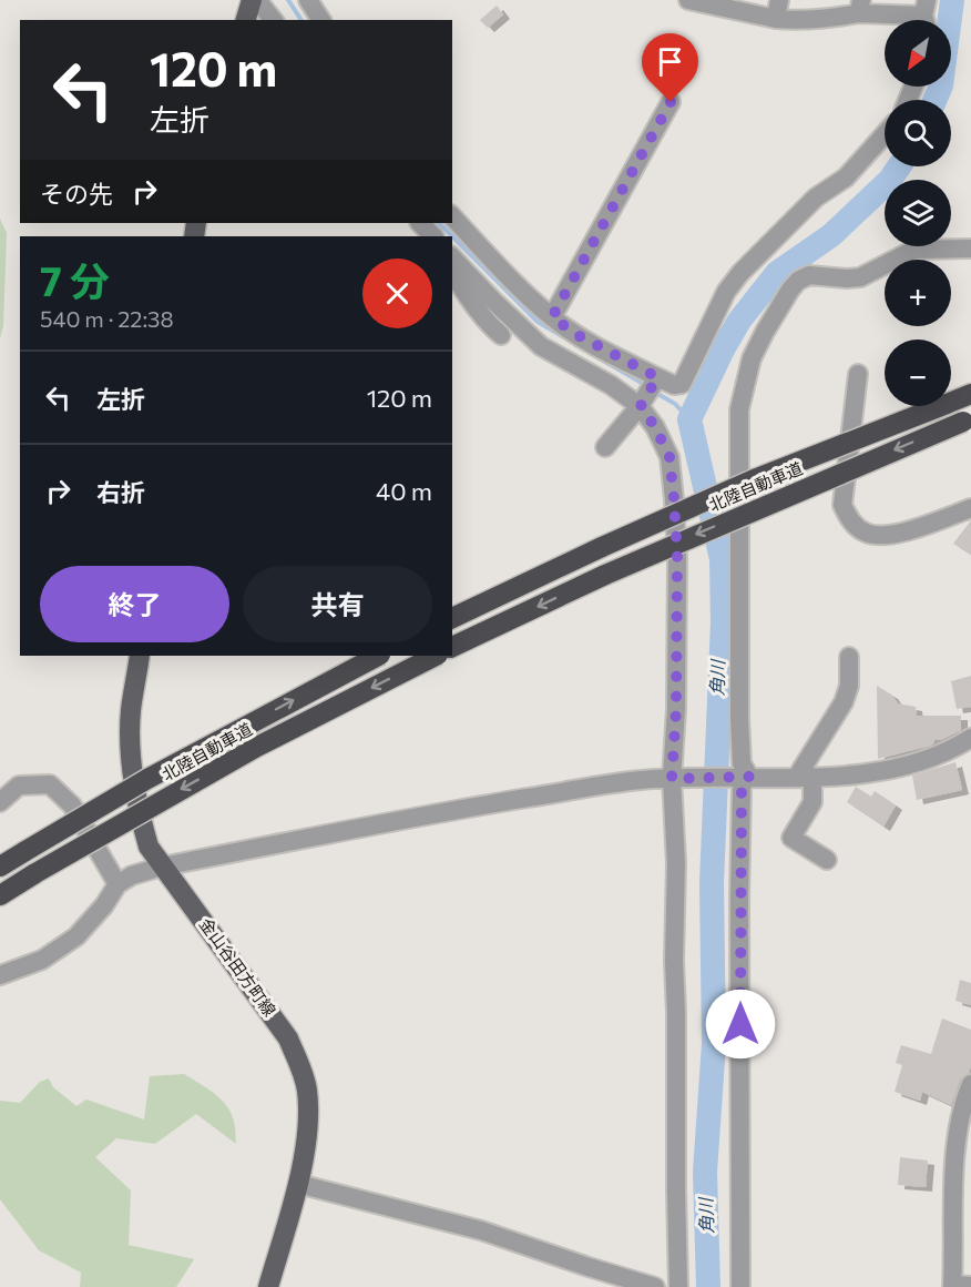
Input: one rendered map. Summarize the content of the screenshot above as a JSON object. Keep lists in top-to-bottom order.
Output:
{
  "streets": {
    "highway": ["北陸自動車道"],
    "main road": ["金山谷田方町線"]
  },
  "water": ["角川"],
  "north": "bottom left",
  "page": {
    "map_buttons": ["+", "−"],
    "turn": ["120 m", "左折"],
    "then": "その先",
    "heading": ["7 分", "540 m · 22:38"],
    "list": [
      {
        "name": "左折",
        "value": "120 m"
      },
      {
        "name": "右折",
        "value": "40 m"
      }
    ],
    "buttons": ["終了", "共有"]
  }
}
